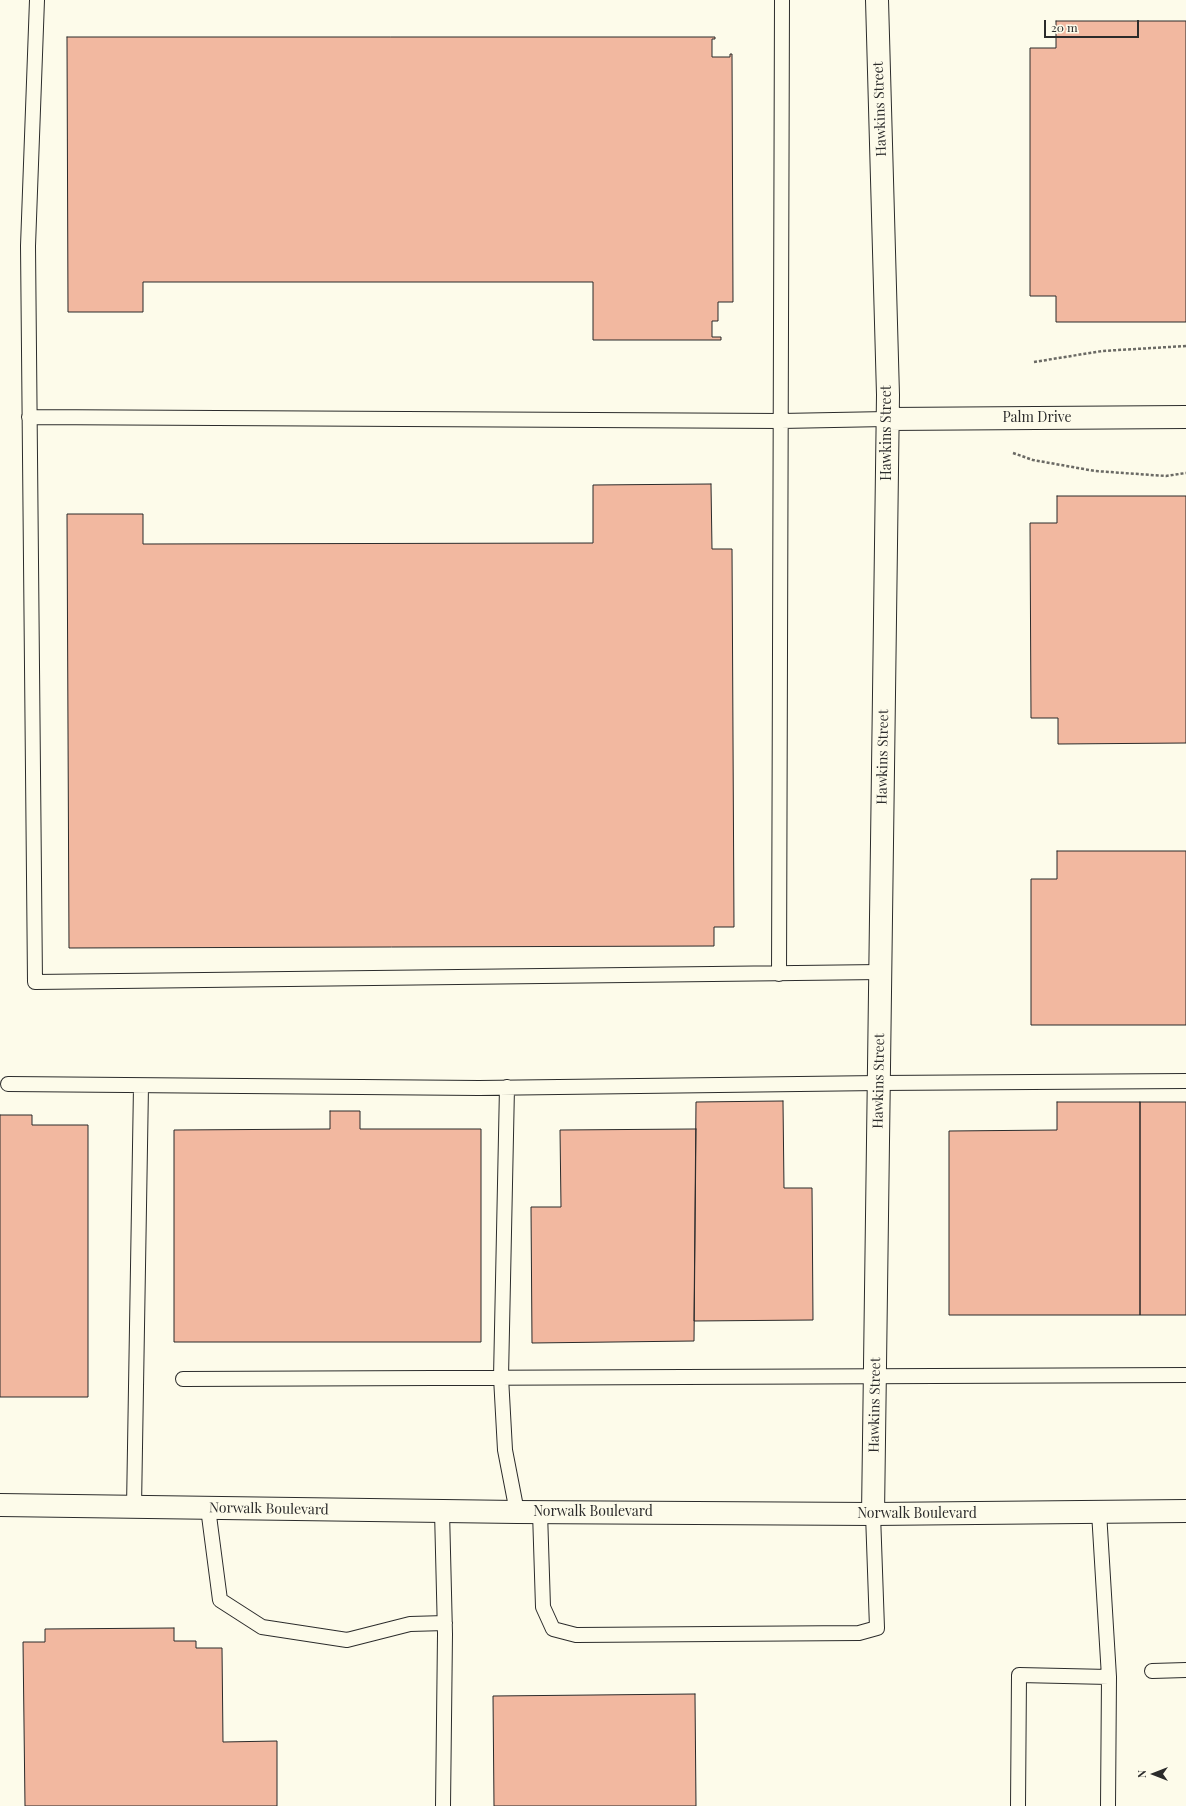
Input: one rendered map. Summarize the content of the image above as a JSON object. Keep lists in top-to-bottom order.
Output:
{
  "streets": {
    "street": ["Hawkins Street", "Palm Drive", "Norwalk Boulevard"]
  },
  "crossings": [
    ["Hawkins Street", "Palm Drive"],
    ["Hawkins Street", "Norwalk Boulevard"]
  ],
  "scale_bar": "20 m",
  "north": "left"
}
